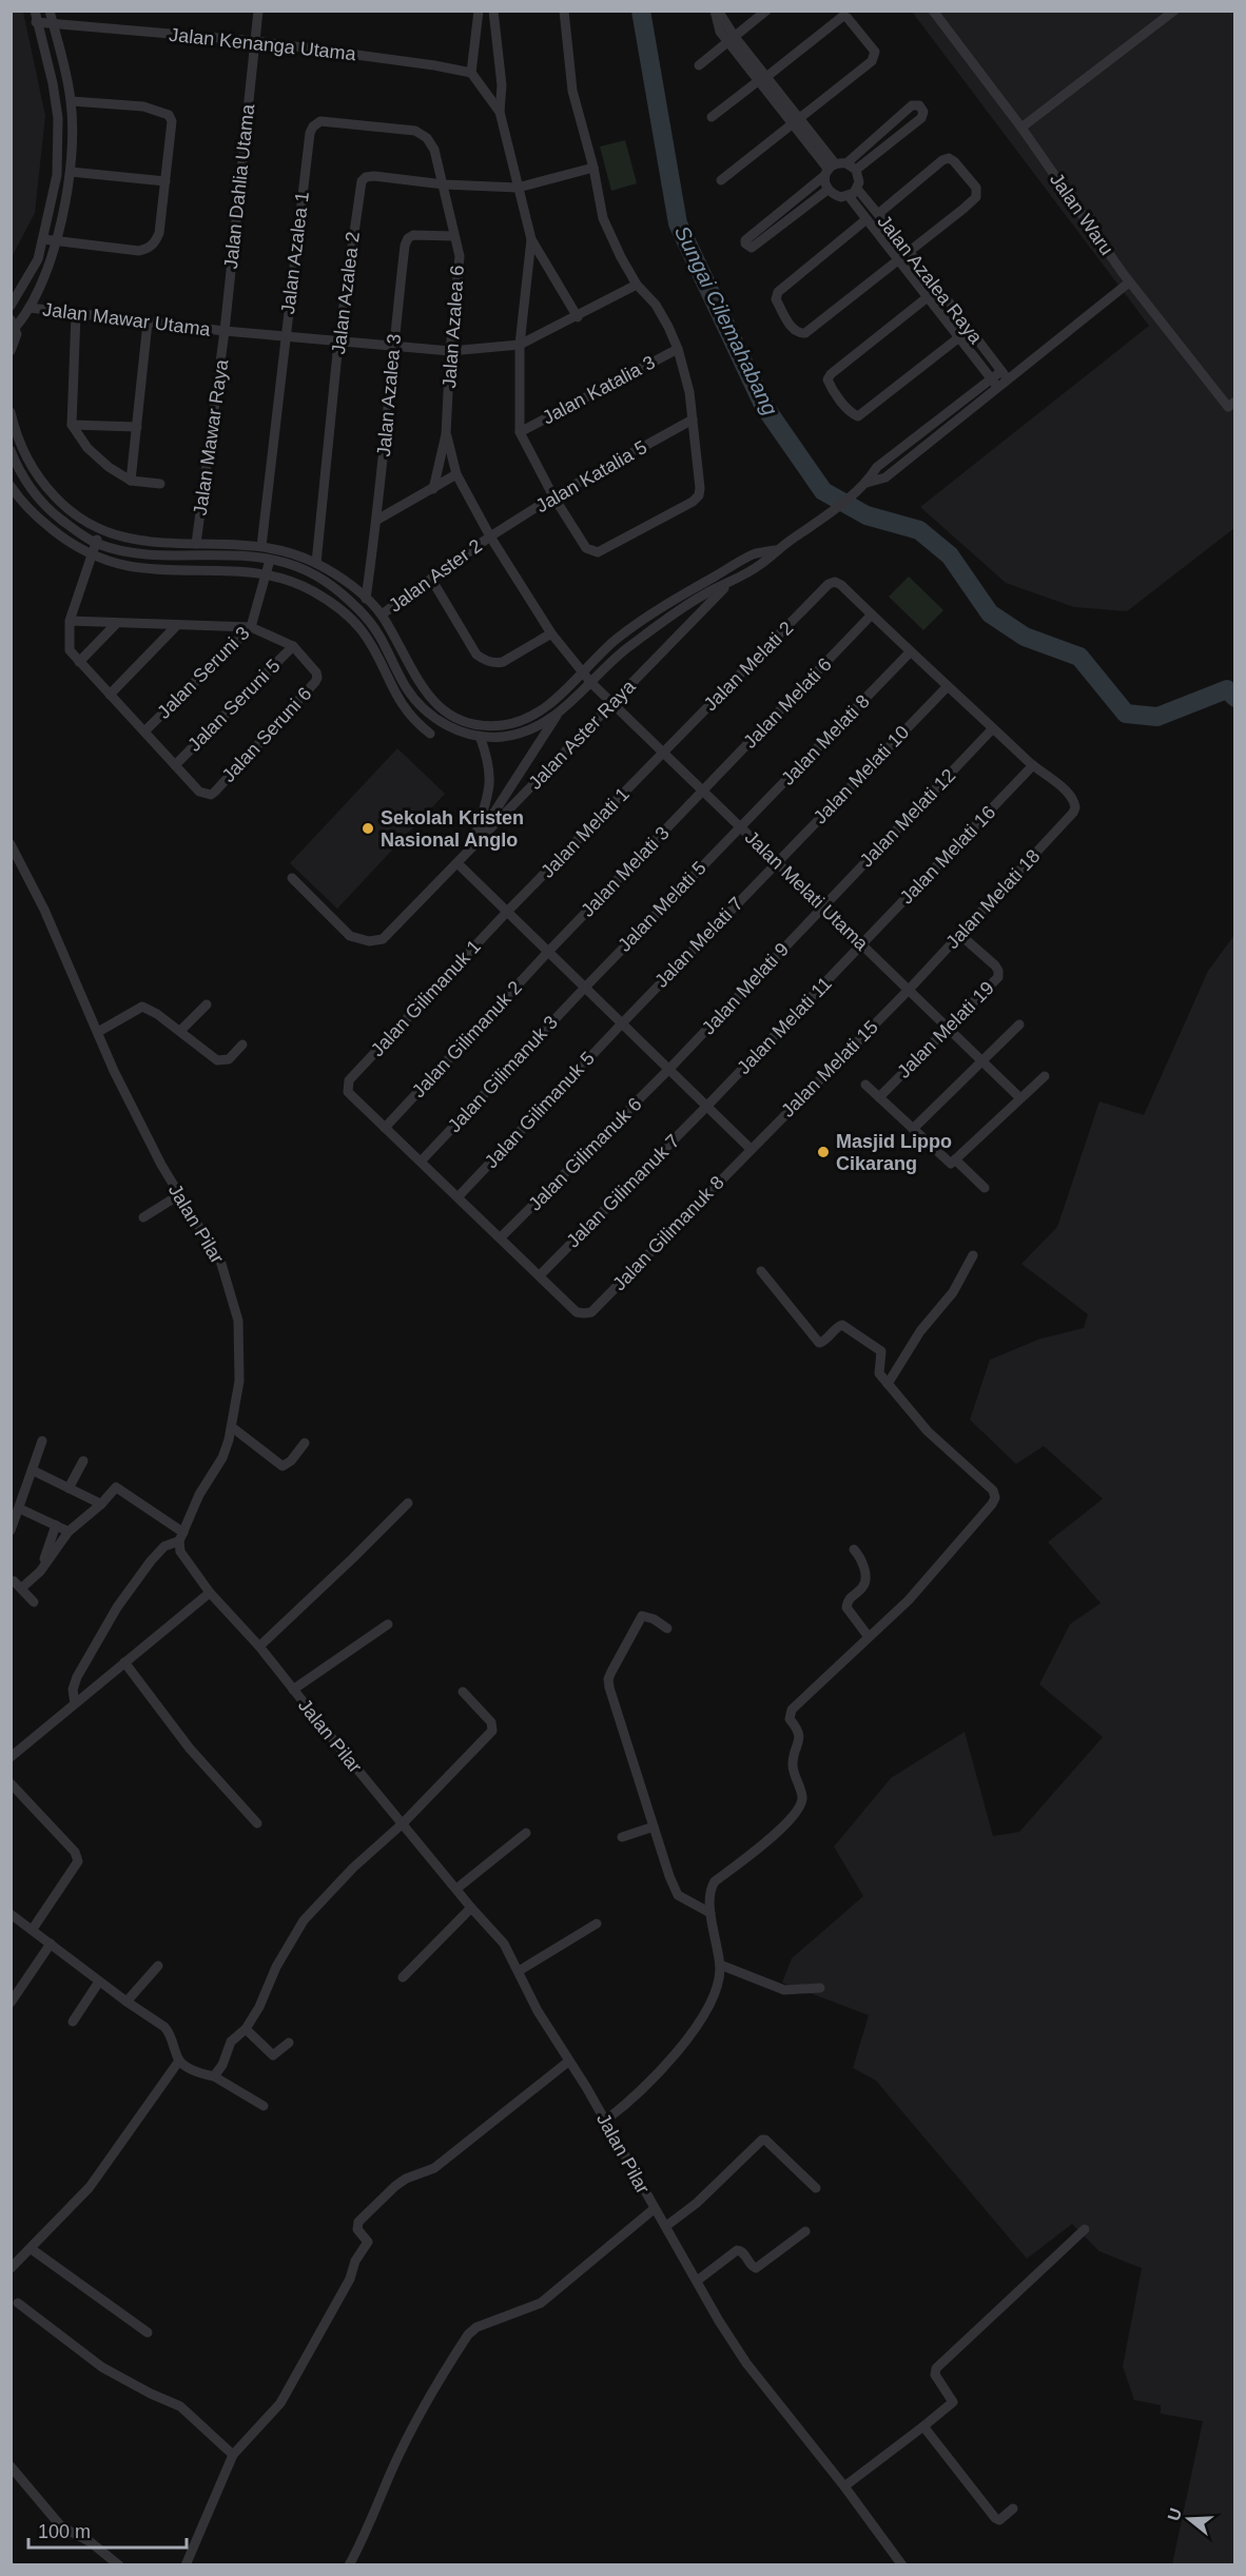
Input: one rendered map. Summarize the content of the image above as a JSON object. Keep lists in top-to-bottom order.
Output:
{
  "streets": {
    "street": [
      "Jalan Kenanga Utama",
      "Jalan Dahlia Utama",
      "Jalan Waru",
      "Jalan Azalea 1",
      "Jalan Azalea Raya",
      "Jalan Azalea 2",
      "Jalan Mawar Utama",
      "Jalan Azalea 6",
      "Jalan Katalia 3",
      "Jalan Azalea 3",
      "Jalan Mawar Raya",
      "Jalan Katalia 5",
      "Jalan Aster 2",
      "Jalan Melati 2",
      "Jalan Seruni 3",
      "Jalan Melati 6",
      "Jalan Seruni 5",
      "Jalan Seruni 6",
      "Jalan Aster Raya",
      "Jalan Melati 8",
      "Jalan Melati 10",
      "Jalan Melati 12",
      "Jalan Melati 1",
      "Jalan Melati 16",
      "Jalan Melati 3",
      "Jalan Melati Utama",
      "Jalan Melati 18",
      "Jalan Melati 5",
      "Jalan Melati 7",
      "Jalan Melati 9",
      "Jalan Gilimanuk 1",
      "Jalan Melati 11",
      "Jalan Melati 19",
      "Jalan Gilimanuk 2",
      "Jalan Melati 15",
      "Jalan Gilimanuk 3",
      "Jalan Gilimanuk 5",
      "Jalan Gilimanuk 6",
      "Jalan Gilimanuk 7",
      "Jalan Pilar",
      "Jalan Gilimanuk 8"
    ]
  },
  "crossings": [
    ["Jalan Kenanga Utama", "Jalan Dahlia Utama"],
    ["Jalan Dahlia Utama", "Jalan Mawar Utama"],
    ["Jalan Dahlia Utama", "Jalan Mawar Raya"],
    ["Jalan Azalea 1", "Jalan Azalea 2"],
    ["Jalan Azalea 1", "Jalan Mawar Utama"],
    ["Jalan Azalea 1", "Jalan Azalea 6"],
    ["Jalan Azalea 2", "Jalan Mawar Utama"],
    ["Jalan Azalea 2", "Jalan Azalea 6"],
    ["Jalan Mawar Utama", "Jalan Azalea 6"],
    ["Jalan Mawar Utama", "Jalan Azalea 3"],
    ["Jalan Mawar Utama", "Jalan Mawar Raya"],
    ["Jalan Azalea 6", "Jalan Azalea 3"],
    ["Jalan Azalea 6", "Jalan Katalia 5"],
    ["Jalan Azalea 6", "Jalan Aster 2"],
    ["Jalan Azalea 6", "Jalan Melati Utama"],
    ["Jalan Katalia 5", "Jalan Aster 2"],
    ["Jalan Melati 2", "Jalan Melati 6"],
    ["Jalan Melati 2", "Jalan Melati 1"],
    ["Jalan Melati 2", "Jalan Melati Utama"],
    ["Jalan Melati 6", "Jalan Melati 3"],
    ["Jalan Melati 6", "Jalan Melati Utama"],
    ["Jalan Seruni 5", "Jalan Seruni 6"],
    ["Jalan Aster Raya", "Jalan Melati Utama"],
    ["Jalan Melati 8", "Jalan Melati Utama"],
    ["Jalan Melati 8", "Jalan Melati 5"],
    ["Jalan Melati 10", "Jalan Melati Utama"],
    ["Jalan Melati 10", "Jalan Melati 7"],
    ["Jalan Melati 12", "Jalan Melati Utama"],
    ["Jalan Melati 12", "Jalan Melati 9"],
    ["Jalan Melati 1", "Jalan Melati Utama"],
    ["Jalan Melati 1", "Jalan Gilimanuk 1"],
    ["Jalan Melati 16", "Jalan Melati Utama"],
    ["Jalan Melati 16", "Jalan Melati 18"],
    ["Jalan Melati 16", "Jalan Melati 11"],
    ["Jalan Melati 3", "Jalan Melati Utama"],
    ["Jalan Melati 3", "Jalan Gilimanuk 2"],
    ["Jalan Melati Utama", "Jalan Melati 18"],
    ["Jalan Melati Utama", "Jalan Melati 5"],
    ["Jalan Melati Utama", "Jalan Melati 7"],
    ["Jalan Melati Utama", "Jalan Melati 9"],
    ["Jalan Melati Utama", "Jalan Melati 11"],
    ["Jalan Melati Utama", "Jalan Melati 19"],
    ["Jalan Melati Utama", "Jalan Melati 15"],
    ["Jalan Melati 18", "Jalan Melati 19"],
    ["Jalan Melati 18", "Jalan Melati 15"],
    ["Jalan Melati 5", "Jalan Gilimanuk 3"],
    ["Jalan Melati 7", "Jalan Gilimanuk 5"],
    ["Jalan Melati 9", "Jalan Gilimanuk 6"],
    ["Jalan Gilimanuk 1", "Jalan Gilimanuk 2"],
    ["Jalan Melati 11", "Jalan Gilimanuk 7"],
    ["Jalan Melati 15", "Jalan Gilimanuk 8"],
    ["Jalan Gilimanuk 7", "Jalan Gilimanuk 8"]
  ],
  "water": ["Sungai Cilemahabang"],
  "places": ["Sekolah Kristen Nasional Anglo", "Masjid Lippo Cikarang"],
  "scale_bar": "100 m",
  "north": "left"
}
